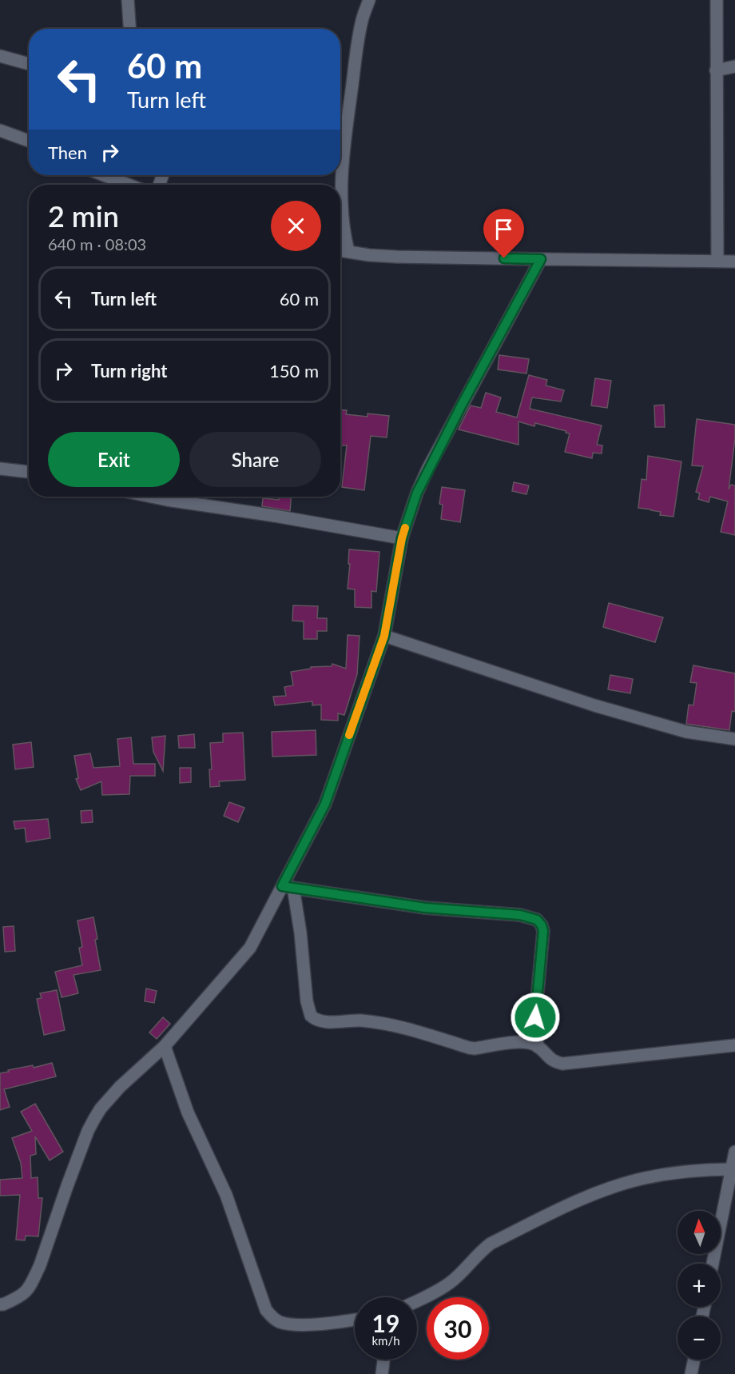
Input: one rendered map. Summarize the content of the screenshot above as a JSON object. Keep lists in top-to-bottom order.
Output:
{
  "north": "top",
  "page": {
    "turn": ["60 m", "Turn left"],
    "then": "Then",
    "heading": ["2 min", "640 m · 08:03"],
    "list": [
      {
        "name": "Turn left",
        "value": "60 m"
      },
      {
        "name": "Turn right",
        "value": "150 m"
      }
    ],
    "buttons": ["Exit", "Share"],
    "map_buttons": ["+", "−"],
    "speed": "19 km/h",
    "limit": "30"
  }
}
